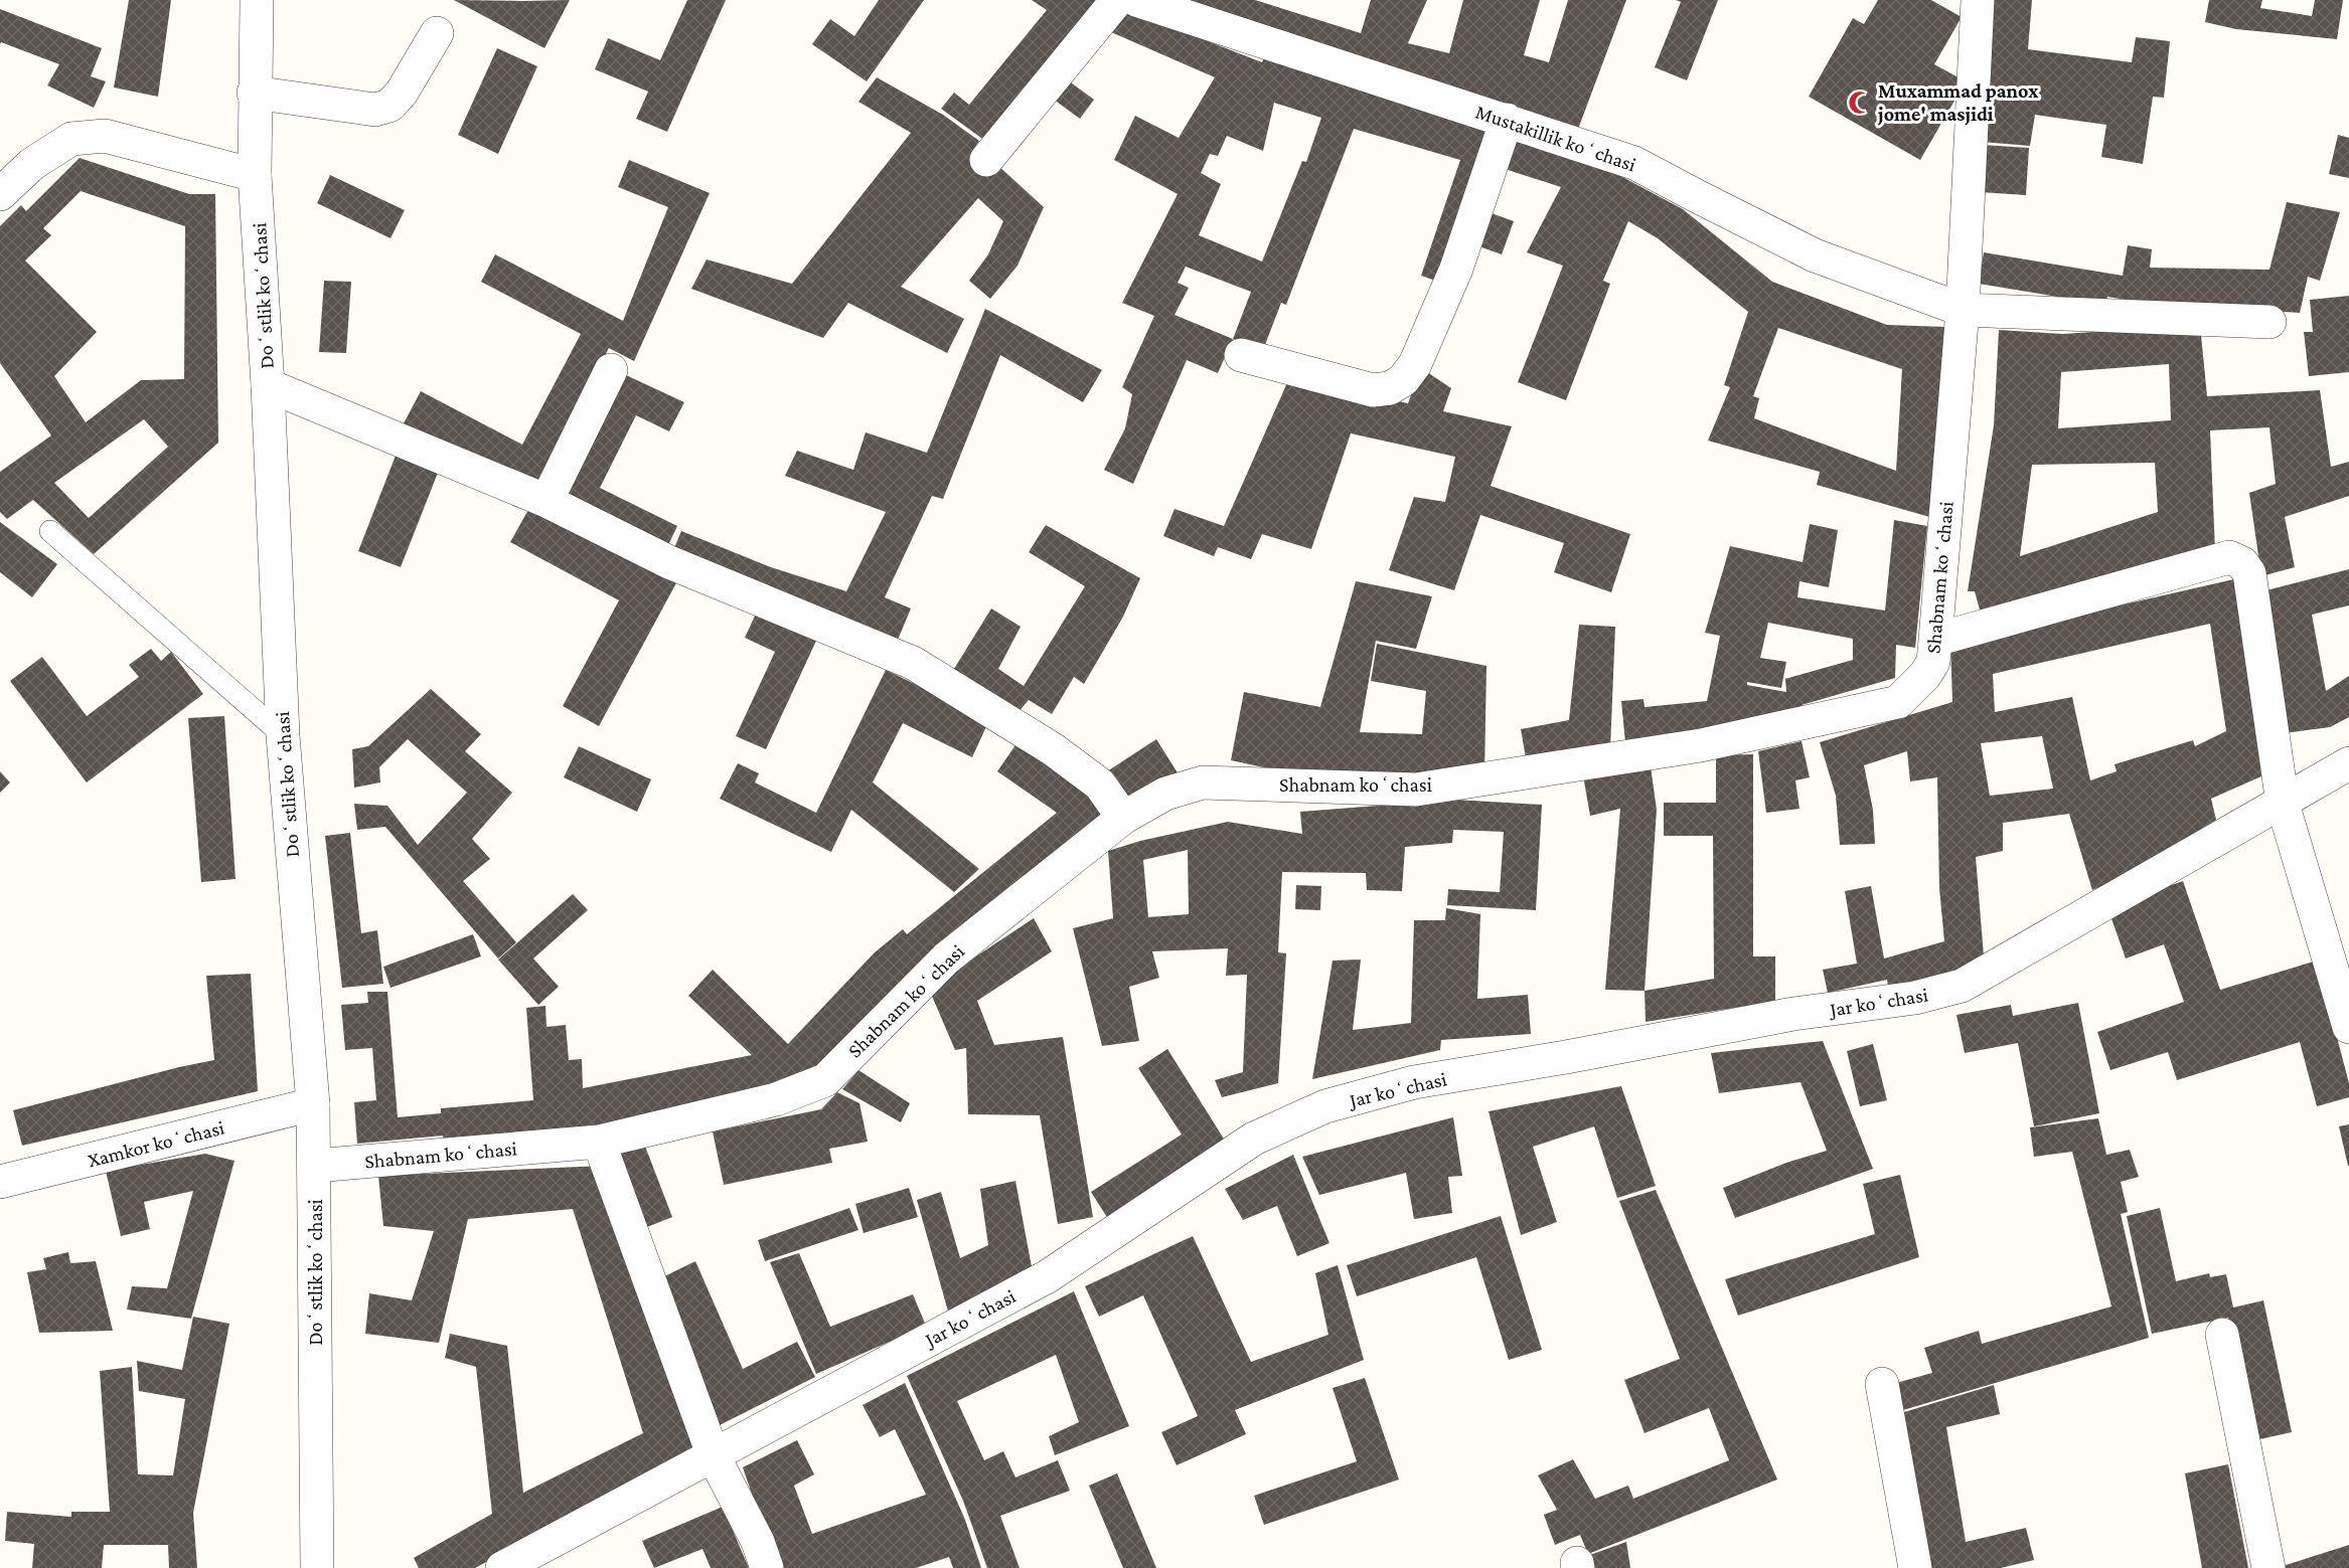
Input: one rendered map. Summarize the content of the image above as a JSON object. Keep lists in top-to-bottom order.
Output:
{
  "streets": {
    "street": [
      "Mustakillik koʻchasi",
      "Doʻstlik koʻchasi",
      "Shabnam koʻchasi",
      "Jar koʻchasi",
      "Xamkor koʻchasi"
    ]
  },
  "crossings": [
    ["Mustakillik koʻchasi", "Shabnam koʻchasi"],
    ["Doʻstlik koʻchasi", "Shabnam koʻchasi"],
    ["Doʻstlik koʻchasi", "Xamkor koʻchasi"]
  ],
  "places": {
    "mosque": ["Muxammad panox jome' masjidi"]
  }
}
